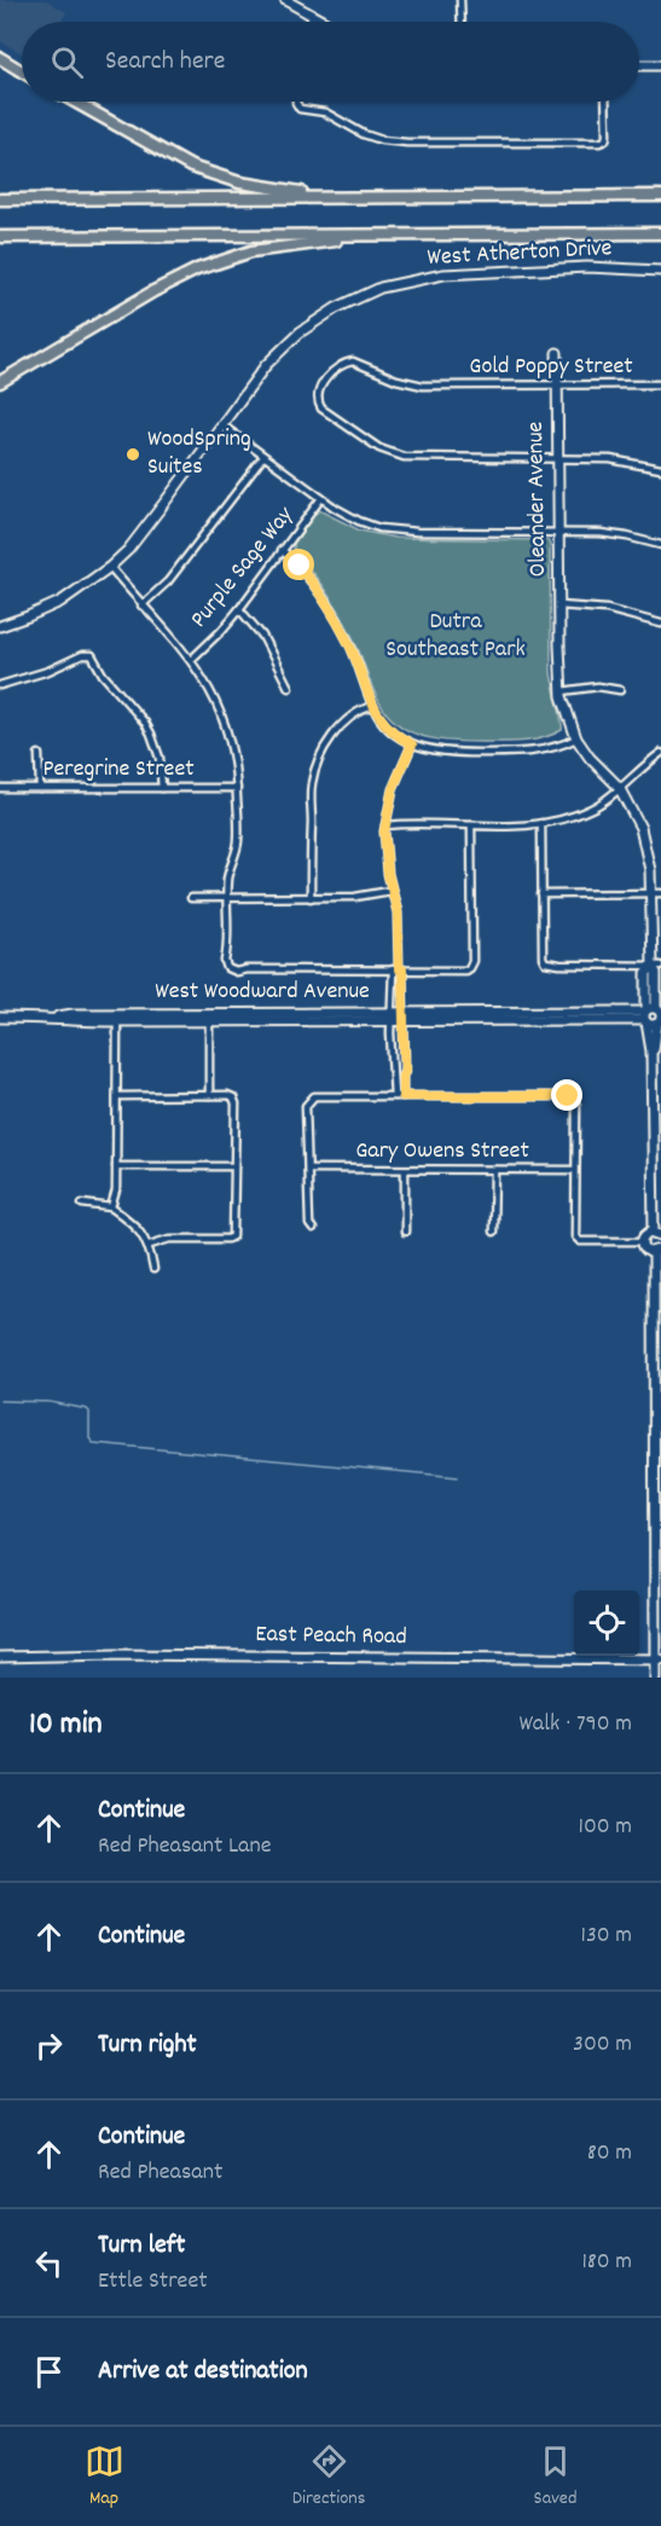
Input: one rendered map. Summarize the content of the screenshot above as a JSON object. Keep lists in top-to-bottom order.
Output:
{
  "streets": {
    "street": [
      "West Atherton Drive",
      "Gold Poppy Street",
      "Oleander Avenue",
      "Purple Sage Way",
      "Peregrine Street",
      "West Woodward Avenue",
      "Gary Owens Street",
      "East Peach Road"
    ]
  },
  "crossings": [
    ["Gold Poppy Street", "Oleander Avenue"]
  ],
  "parks": ["Dutra Southeast Park"],
  "places": ["WoodSpring Suites"],
  "page": {
    "search": "Search here",
    "heading": ["10 min", "Walk · 790 m"],
    "list": [
      ["Continue", "Red Pheasant Lane", "100 m"],
      ["Continue", "130 m"],
      ["Turn right", "300 m"],
      ["Continue", "Red Pheasant", "80 m"],
      ["Turn left", "Ettle Street", "180 m"],
      "Arrive at destination"
    ],
    "nav": ["Map", "Directions", "Saved"]
  }
}
